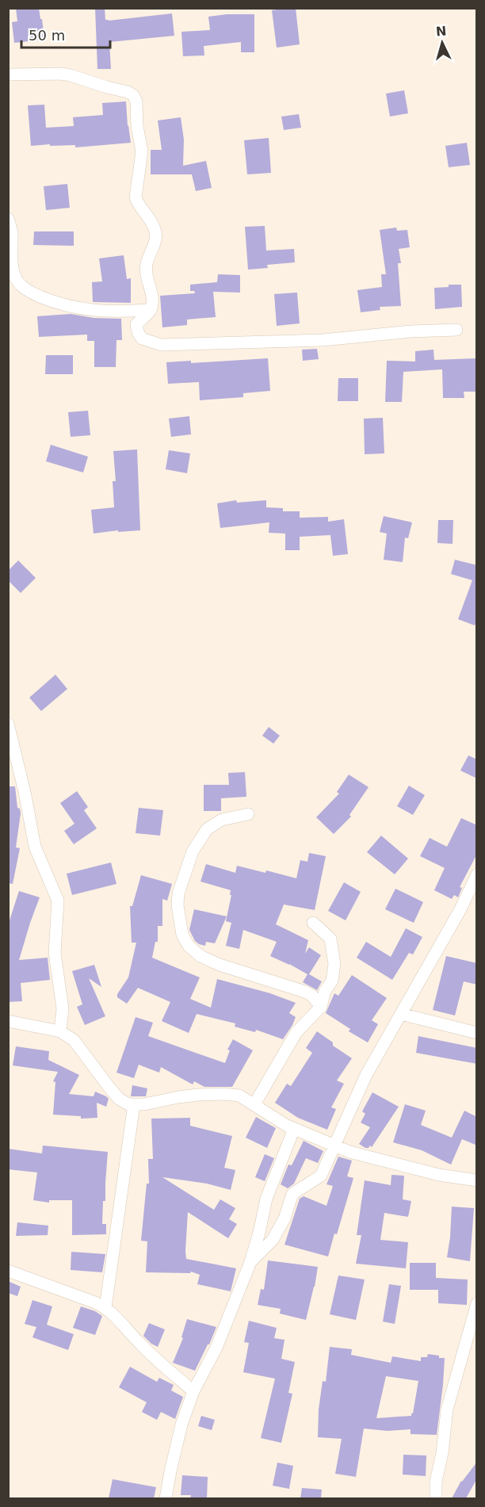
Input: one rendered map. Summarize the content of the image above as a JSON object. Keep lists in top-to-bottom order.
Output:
{
  "scale_bar": "50 m",
  "north": "top"
}
